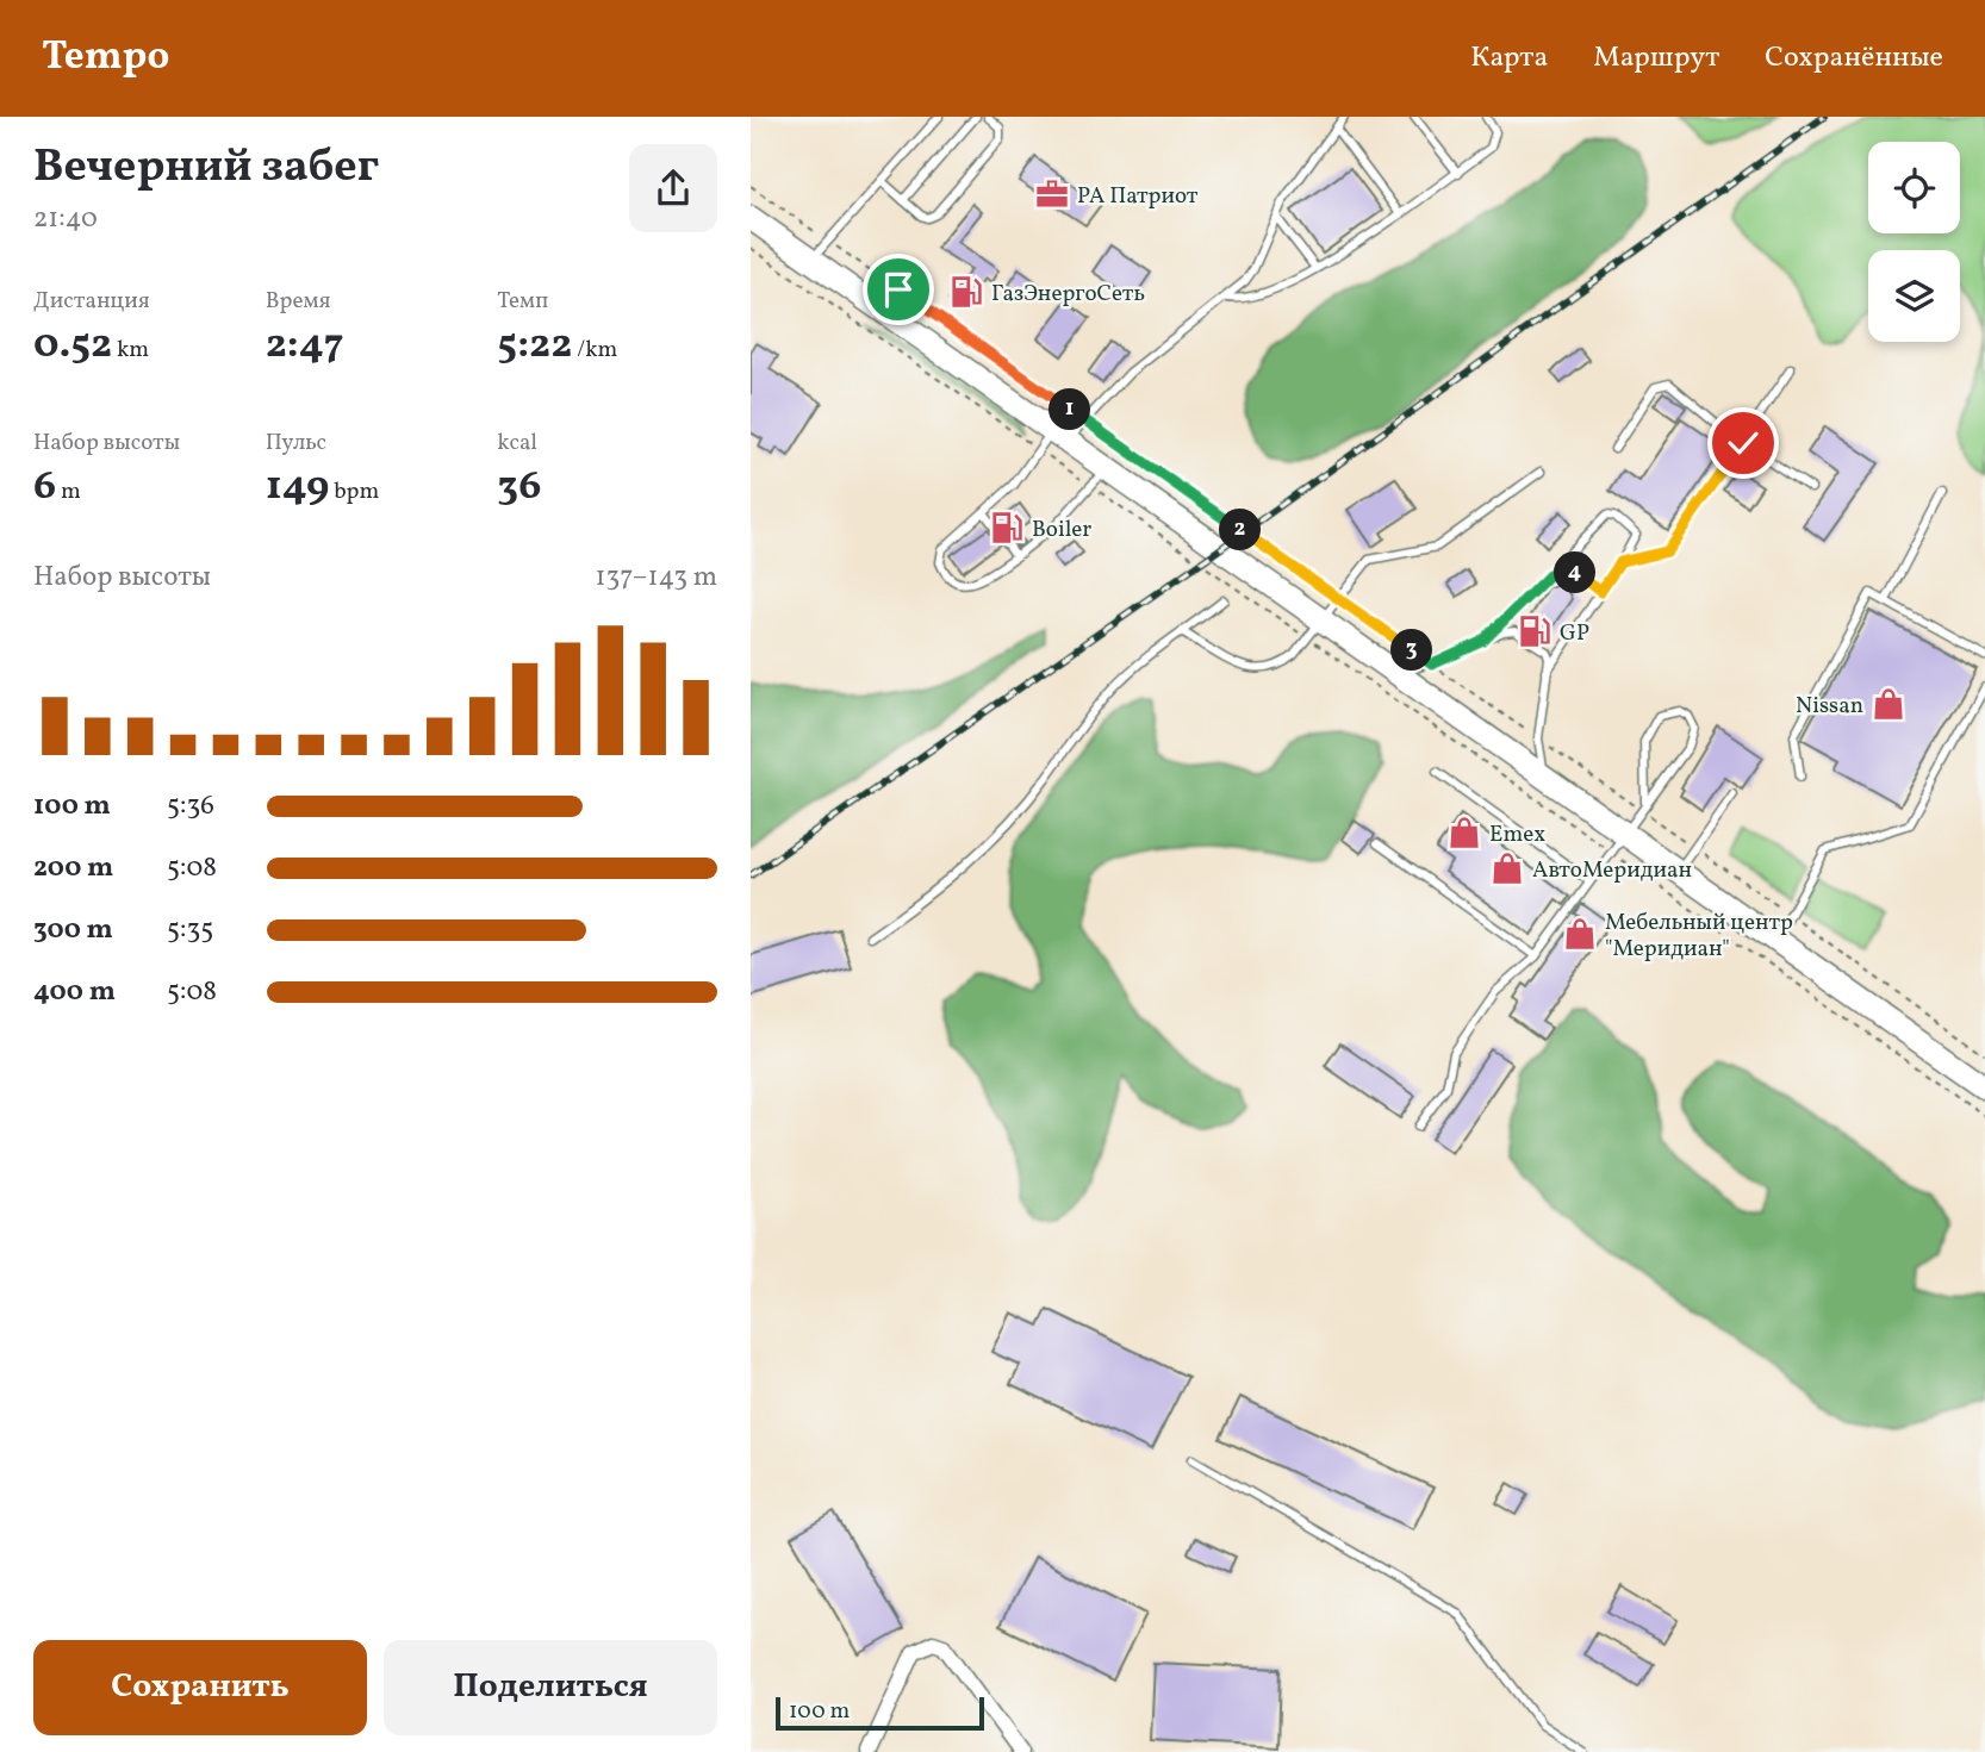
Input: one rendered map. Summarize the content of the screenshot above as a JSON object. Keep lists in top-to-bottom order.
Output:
{
  "places": {
    "office": ["РА Патриот"],
    "fuel station": ["ГазЭнергоСеть", "Boiler", "GP"],
    "shop": [
      "Nissan",
      "Emex",
      "АвтоМеридиан",
      "Мебельный центр \"Меридиан\""
    ]
  },
  "scale_bar": "100 m",
  "page": {
    "header": "Tempo",
    "nav": ["Карта", "Маршрут", "Сохранённые"],
    "heading": ["Вечерний забег", "21:40"],
    "stats": [
      ["Дистанция", "0.52 km"],
      ["Время", "2:47"],
      ["Темп", "5:22 /km"],
      ["Набор высоты", "6 m"],
      ["Пульс", "149 bpm"],
      ["kcal", "36"]
    ],
    "pins": [
      "1",
      "2",
      "4",
      "3"
    ],
    "chart": ["Набор высоты", "137–143 m"],
    "list": [
      {
        "name": "100 m",
        "note": "5:36"
      },
      {
        "name": "200 m",
        "note": "5:08"
      },
      {
        "name": "300 m",
        "note": "5:35"
      },
      {
        "name": "400 m",
        "note": "5:08"
      }
    ],
    "buttons": ["Сохранить", "Поделиться"],
    "scale": "100 m"
  }
}
